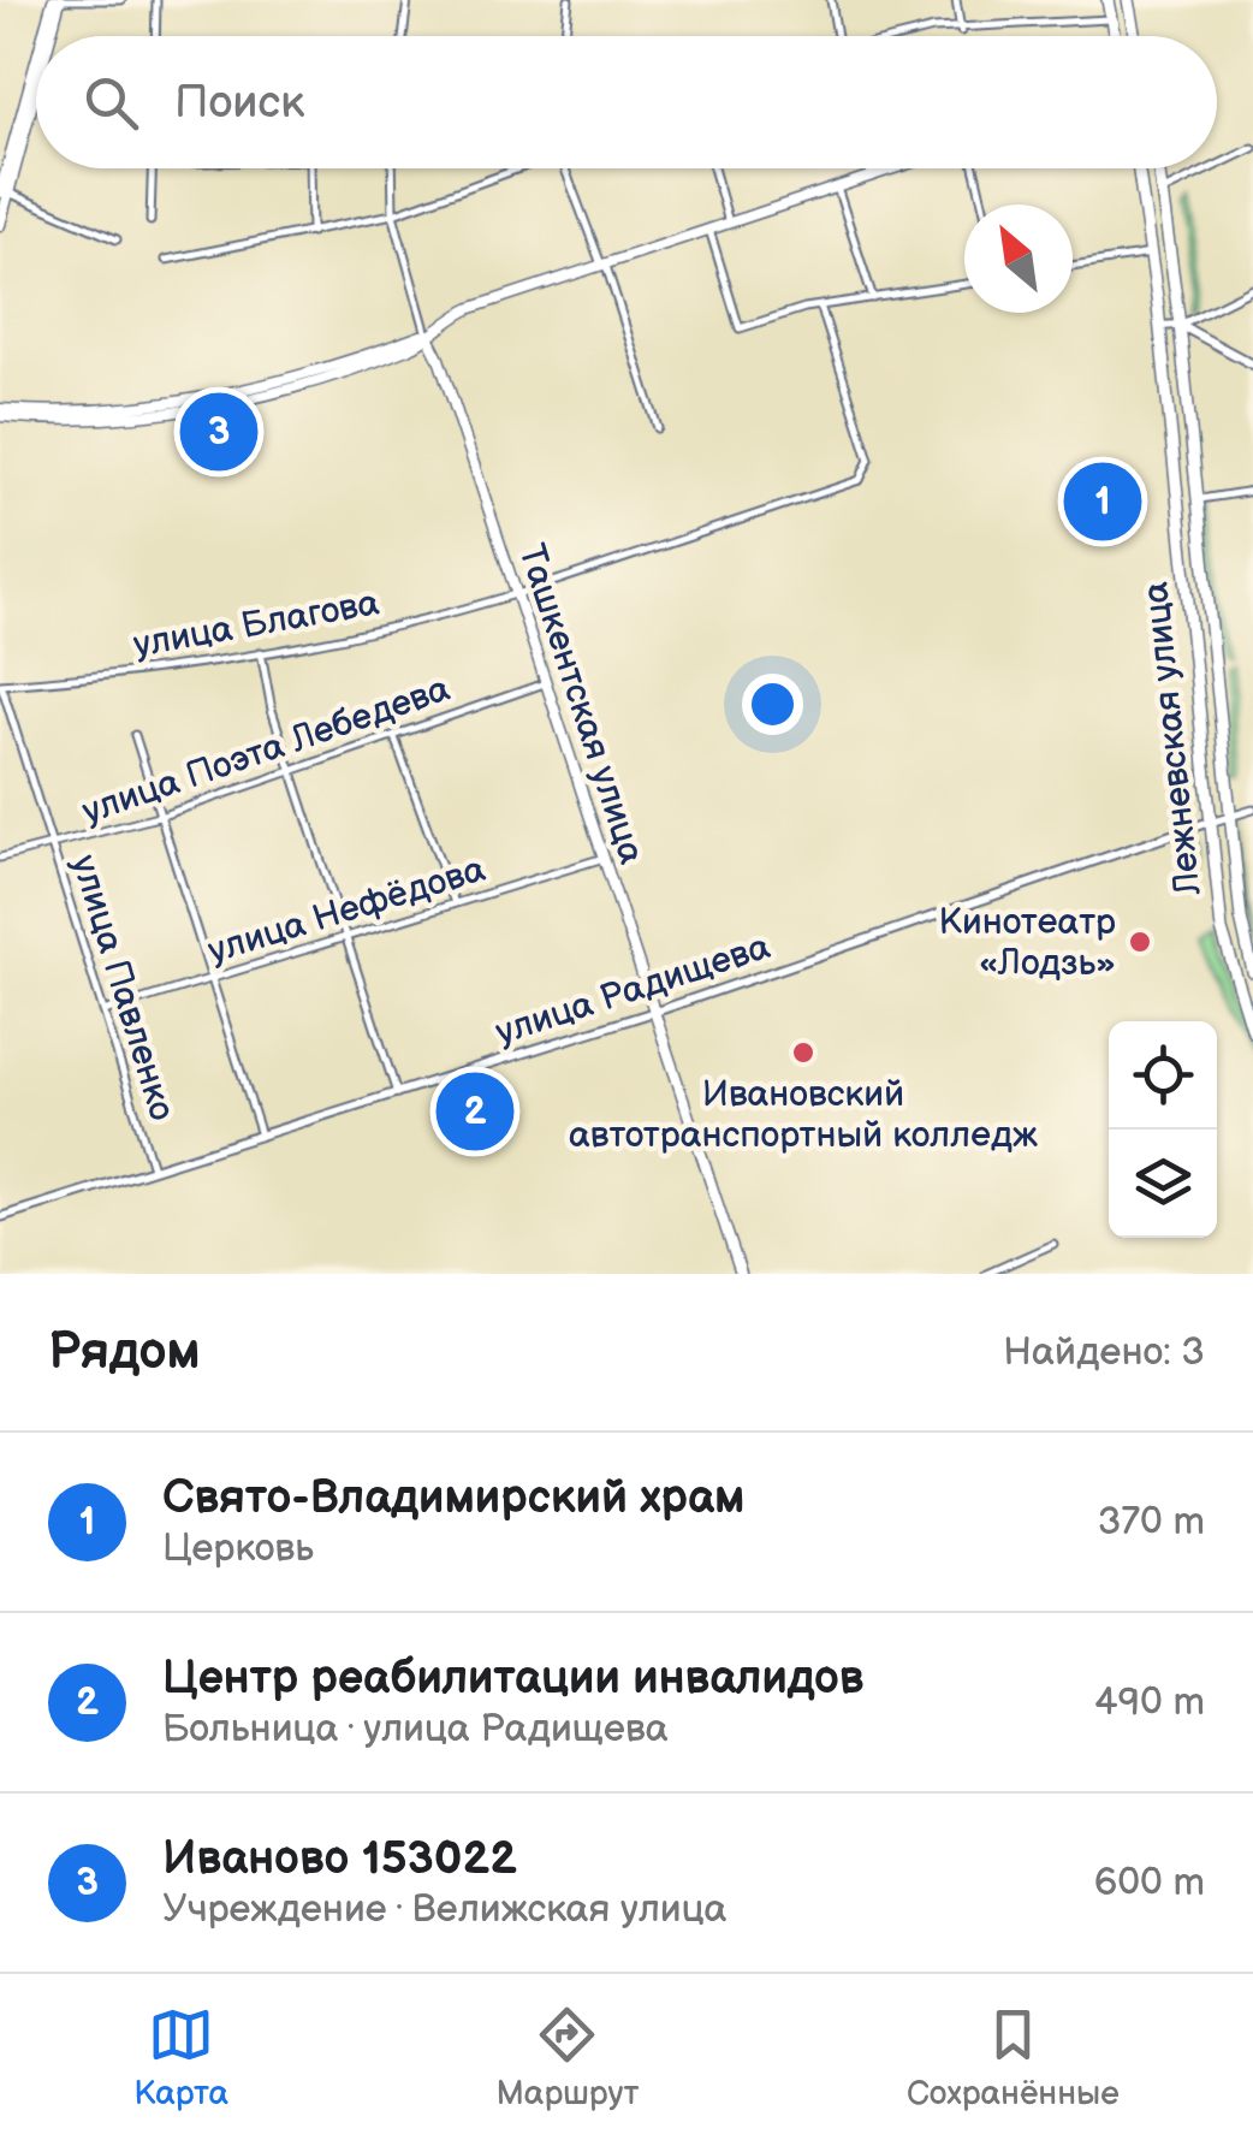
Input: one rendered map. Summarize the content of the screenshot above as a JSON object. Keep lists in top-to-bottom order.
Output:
{
  "streets": {
    "highway": ["Лежневская улица"],
    "main road": ["Ташкентская улица"],
    "street": [
      "улица Благова",
      "улица Поэта Лебедева",
      "улица Нефёдова",
      "улица Павленко",
      "улица Радищева"
    ]
  },
  "crossings": [
    ["улица Благова", "Ташкентская улица"],
    ["улица Благова", "улица Павленко"],
    ["Ташкентская улица", "улица Поэта Лебедева"],
    ["Ташкентская улица", "улица Нефёдова"],
    ["Ташкентская улица", "улица Радищева"],
    ["Лежневская улица", "улица Радищева"],
    ["улица Поэта Лебедева", "улица Павленко"],
    ["улица Нефёдова", "улица Павленко"],
    ["улица Павленко", "улица Радищева"]
  ],
  "places": ["Кинотеатр «Лодзь»", "Ивановский автотранспортный колледж"],
  "north": "top left",
  "page": {
    "search": "Поиск",
    "pins": ["3", "1", "2"],
    "heading": ["Рядом", "Найдено: 3"],
    "list": [
      {
        "mark": "1",
        "name": "Свято-Владимирский храм",
        "note": "Церковь",
        "value": "370 m"
      },
      {
        "mark": "2",
        "name": "Центр реабилитации инвалидов",
        "note": "Больница · улица Радищева",
        "value": "490 m"
      },
      {
        "mark": "3",
        "name": "Иваново 153022",
        "note": "Учреждение · Велижская улица",
        "value": "600 m"
      }
    ],
    "nav": ["Карта", "Маршрут", "Сохранённые"]
  }
}
